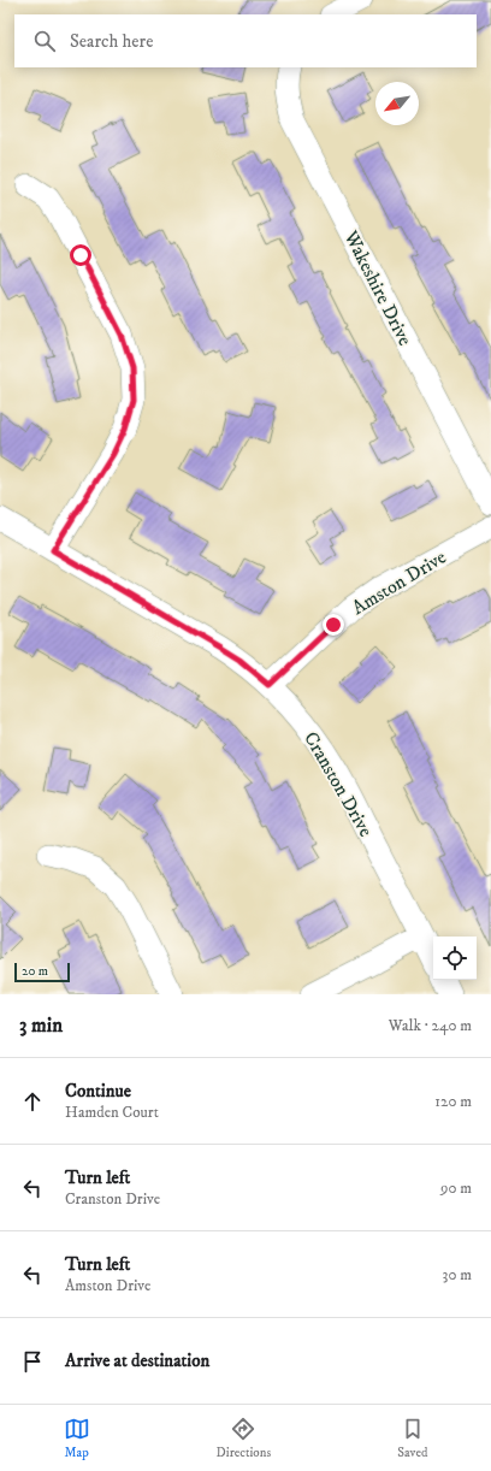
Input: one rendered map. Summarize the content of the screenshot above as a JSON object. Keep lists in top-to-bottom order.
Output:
{
  "streets": {
    "street": ["Wakeshire Drive", "Amston Drive", "Cranston Drive"]
  },
  "crossings": [
    ["Amston Drive", "Cranston Drive"]
  ],
  "scale_bar": "20 m",
  "north": "bottom left",
  "page": {
    "search": "Search here",
    "scale": "20 m",
    "heading": ["3 min", "Walk · 240 m"],
    "list": [
      ["Continue", "Hamden Court", "120 m"],
      ["Turn left", "Cranston Drive", "90 m"],
      ["Turn left", "Amston Drive", "30 m"],
      "Arrive at destination"
    ],
    "nav": ["Map", "Directions", "Saved"]
  }
}
